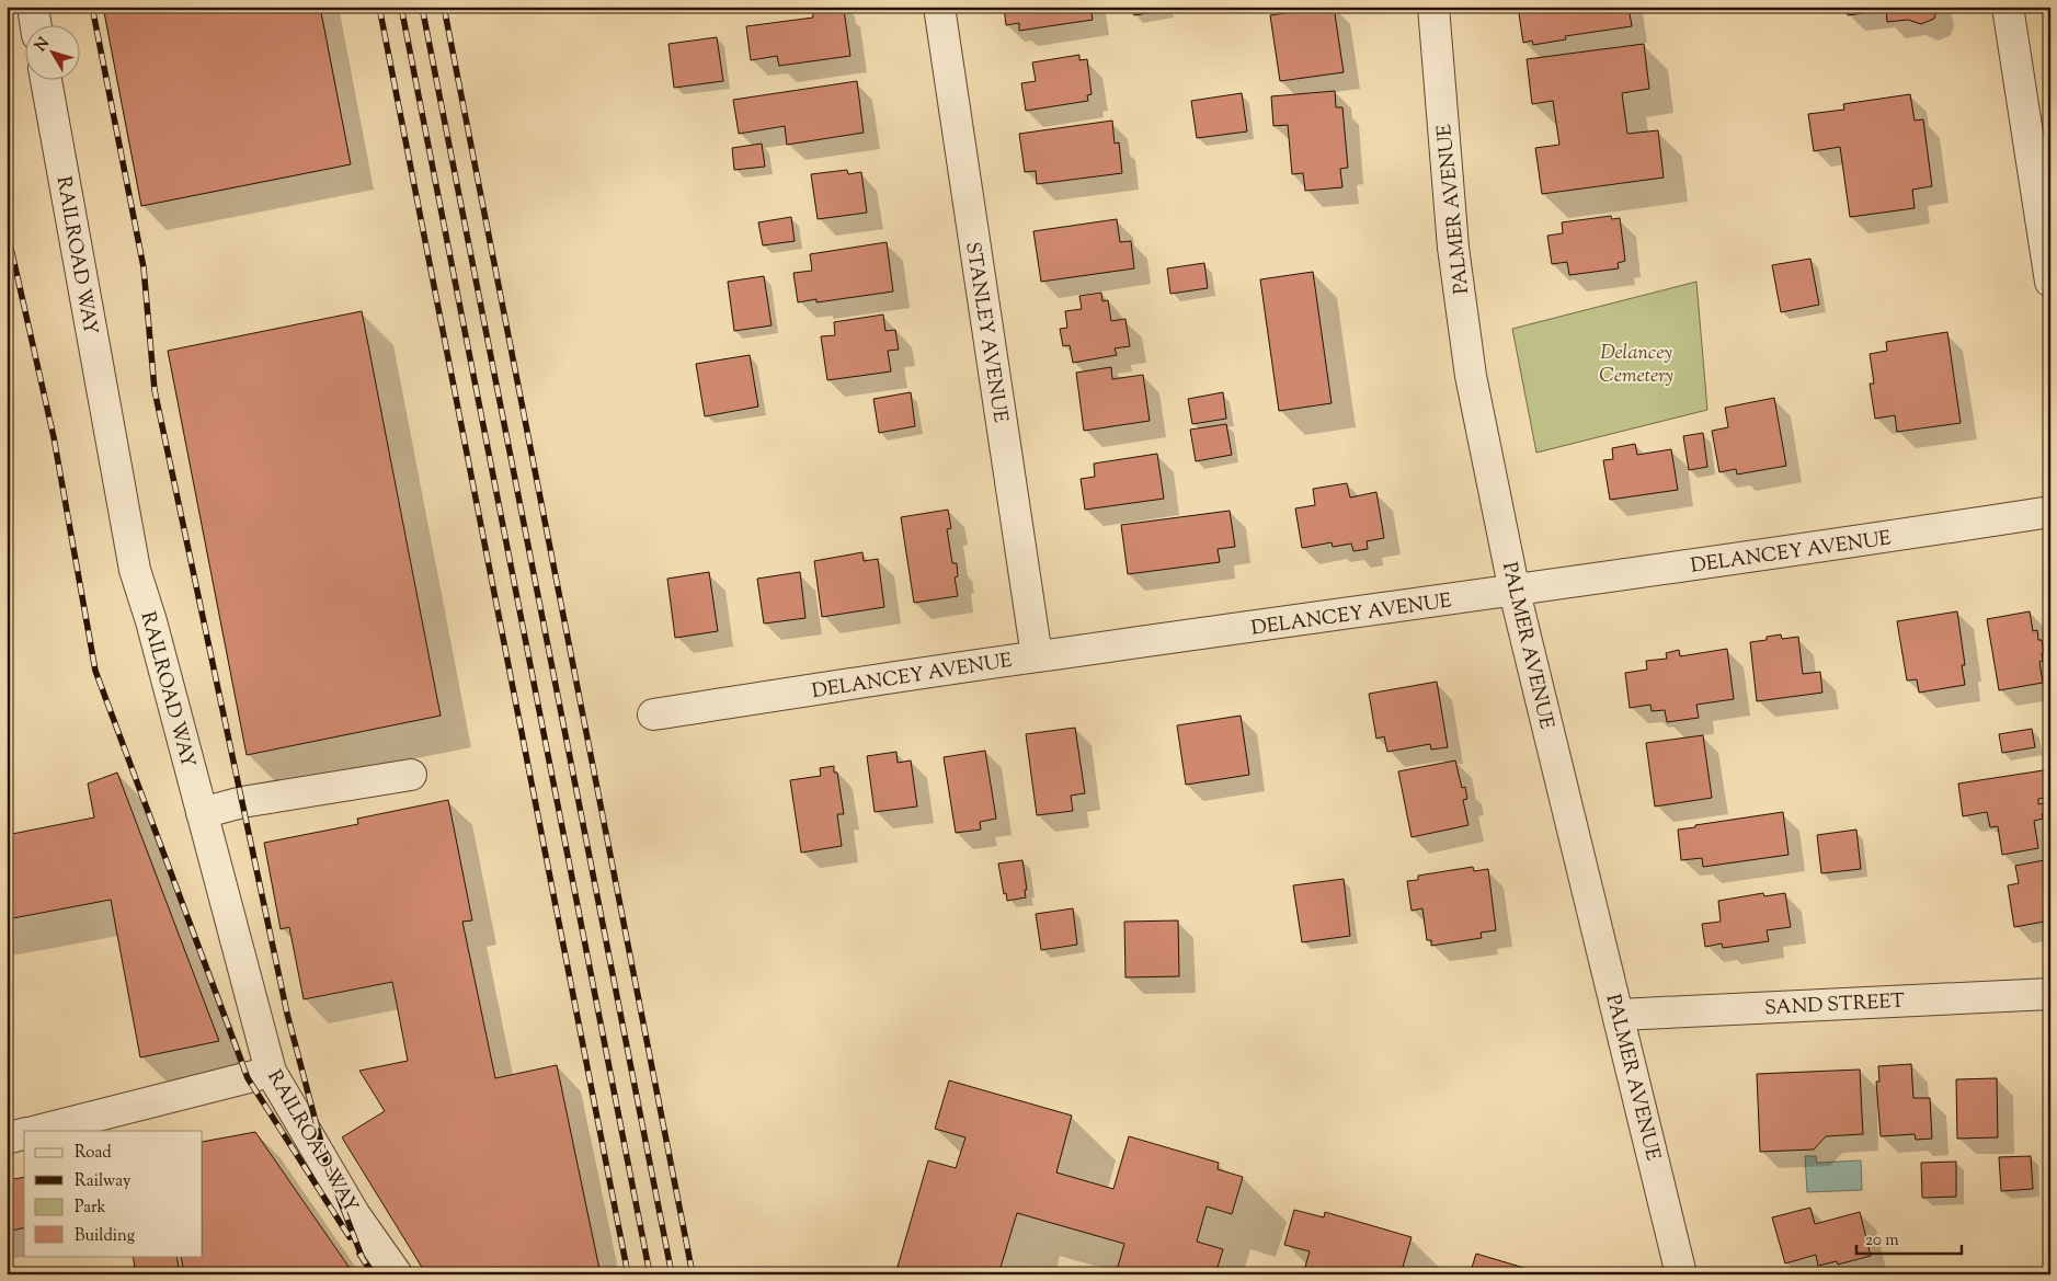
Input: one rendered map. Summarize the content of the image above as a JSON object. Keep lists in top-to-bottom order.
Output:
{
  "streets": {
    "street": [
      "PALMER AVENUE",
      "RAILROAD WAY",
      "STANLEY AVENUE",
      "DELANCEY AVENUE",
      "SAND STREET"
    ]
  },
  "crossings": [
    ["PALMER AVENUE", "DELANCEY AVENUE"],
    ["PALMER AVENUE", "SAND STREET"],
    ["STANLEY AVENUE", "DELANCEY AVENUE"]
  ],
  "parks": ["Delancey Cemetery"],
  "legend": [
    "Road",
    "Railway",
    "Park",
    "Building"
  ],
  "scale_bar": "20 m",
  "north": "top left"
}
